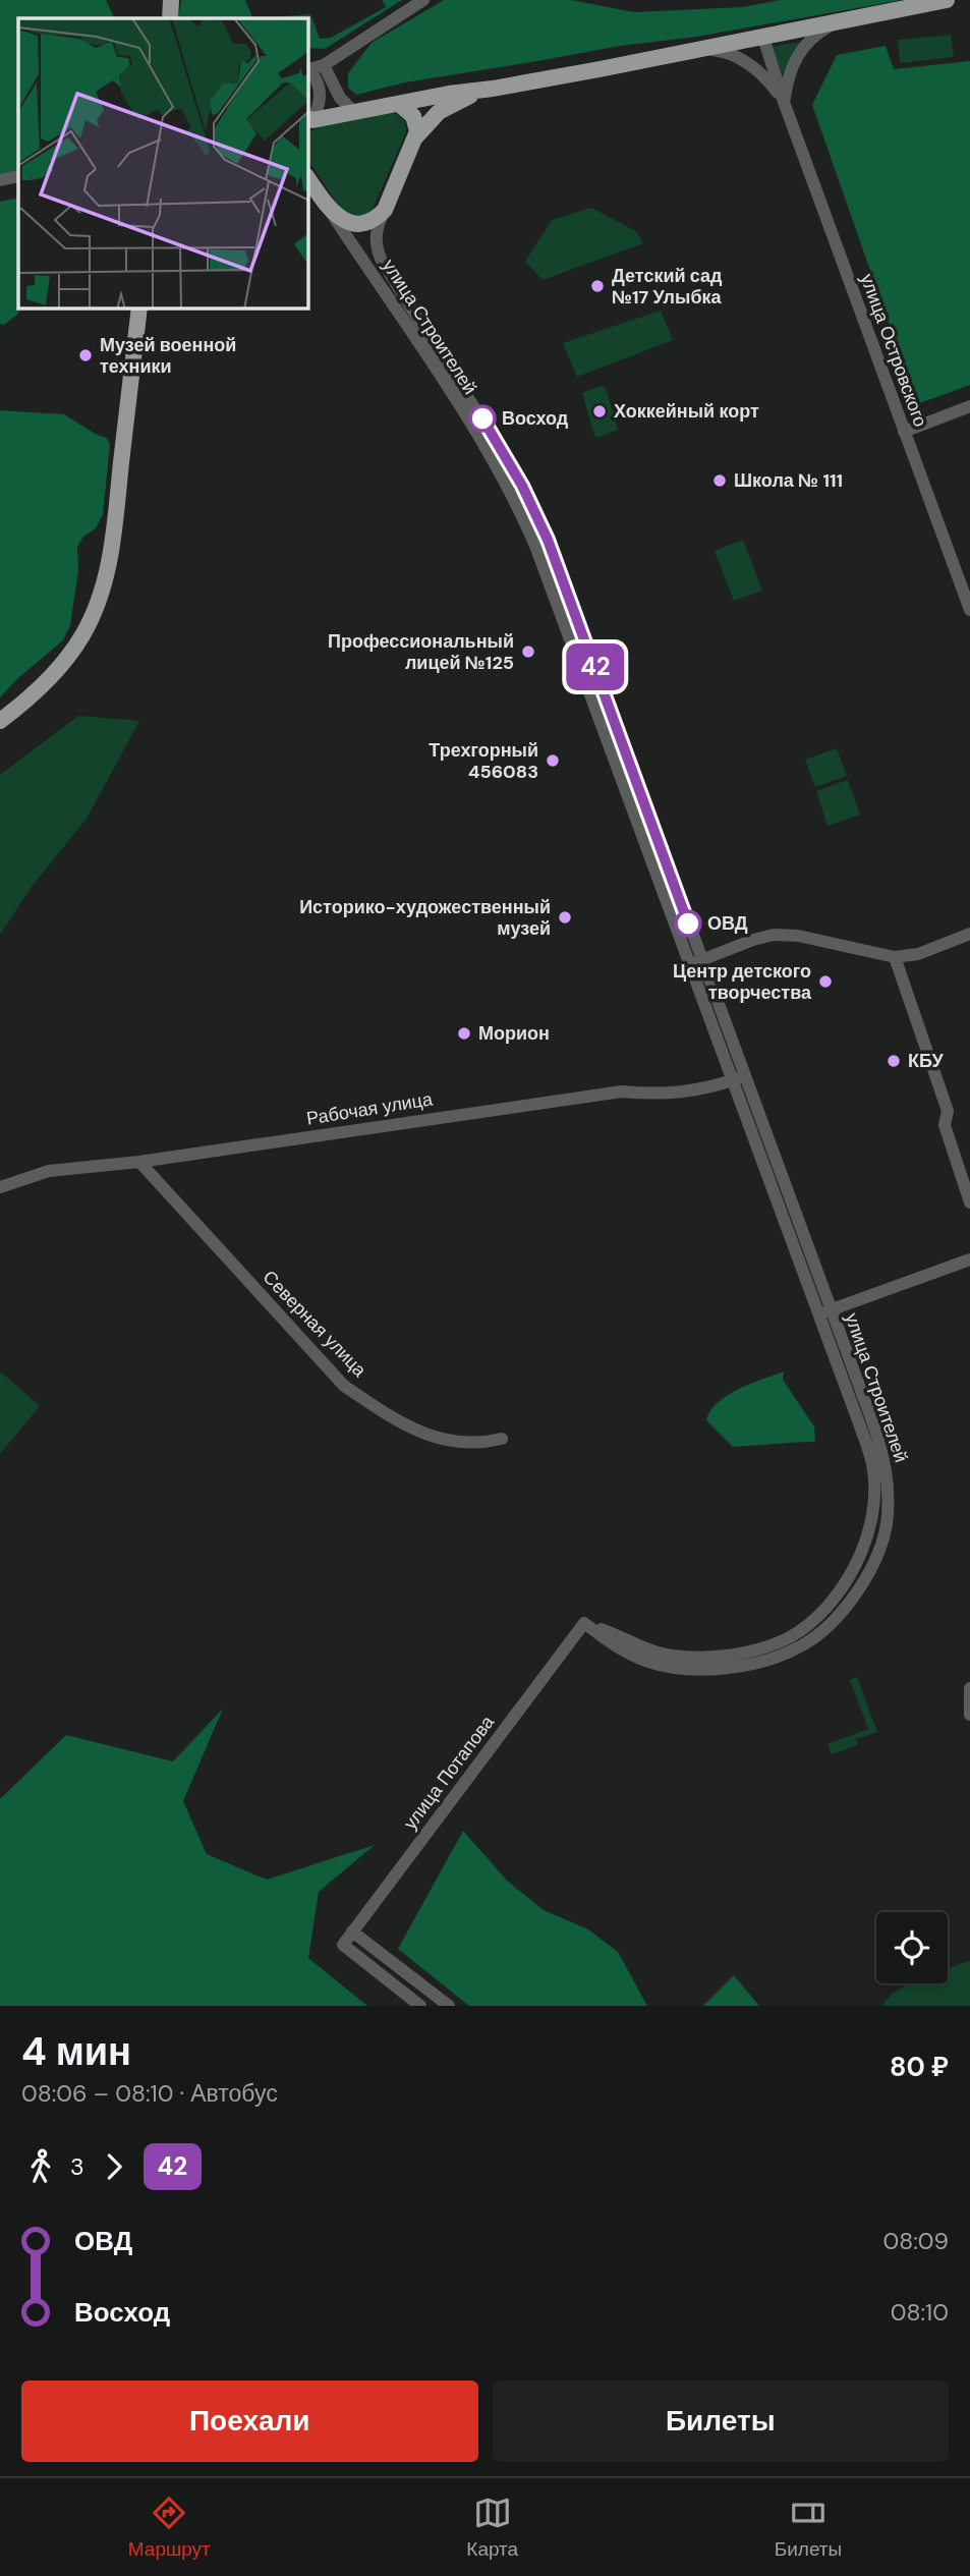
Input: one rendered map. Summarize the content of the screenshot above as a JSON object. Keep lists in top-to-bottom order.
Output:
{
  "streets": {
    "street": [
      "улица Строителей",
      "улица Островского",
      "Рабочая улица",
      "Северная улица",
      "улица Потапова"
    ]
  },
  "crossings": [
    ["улица Строителей", "Рабочая улица"],
    ["улица Строителей", "улица Потапова"],
    ["Рабочая улица", "Северная улица"]
  ],
  "places": [
    "Детский сад №17 Улыбка",
    "Музей военной техники",
    "Хоккейный корт",
    "Восход",
    "Школа № 111",
    "Профессиональный лицей №125",
    "Трехгорный 456083",
    "Историко-художественный музей",
    "ОВД",
    "Центр детского творчества",
    "Морион",
    "КБУ"
  ],
  "lines": ["bus line 42"],
  "page": {
    "on_map": "42",
    "heading": ["4 мин", "08:06 – 08:10 · Автобус", "80 ₽"],
    "legs": ["3", "42"],
    "list": [
      {
        "name": "ОВД",
        "value": "08:09"
      },
      {
        "name": "Восход",
        "value": "08:10"
      }
    ],
    "buttons": ["Поехали", "Билеты"],
    "tabs": ["Маршрут", "Карта", "Билеты"]
  }
}
